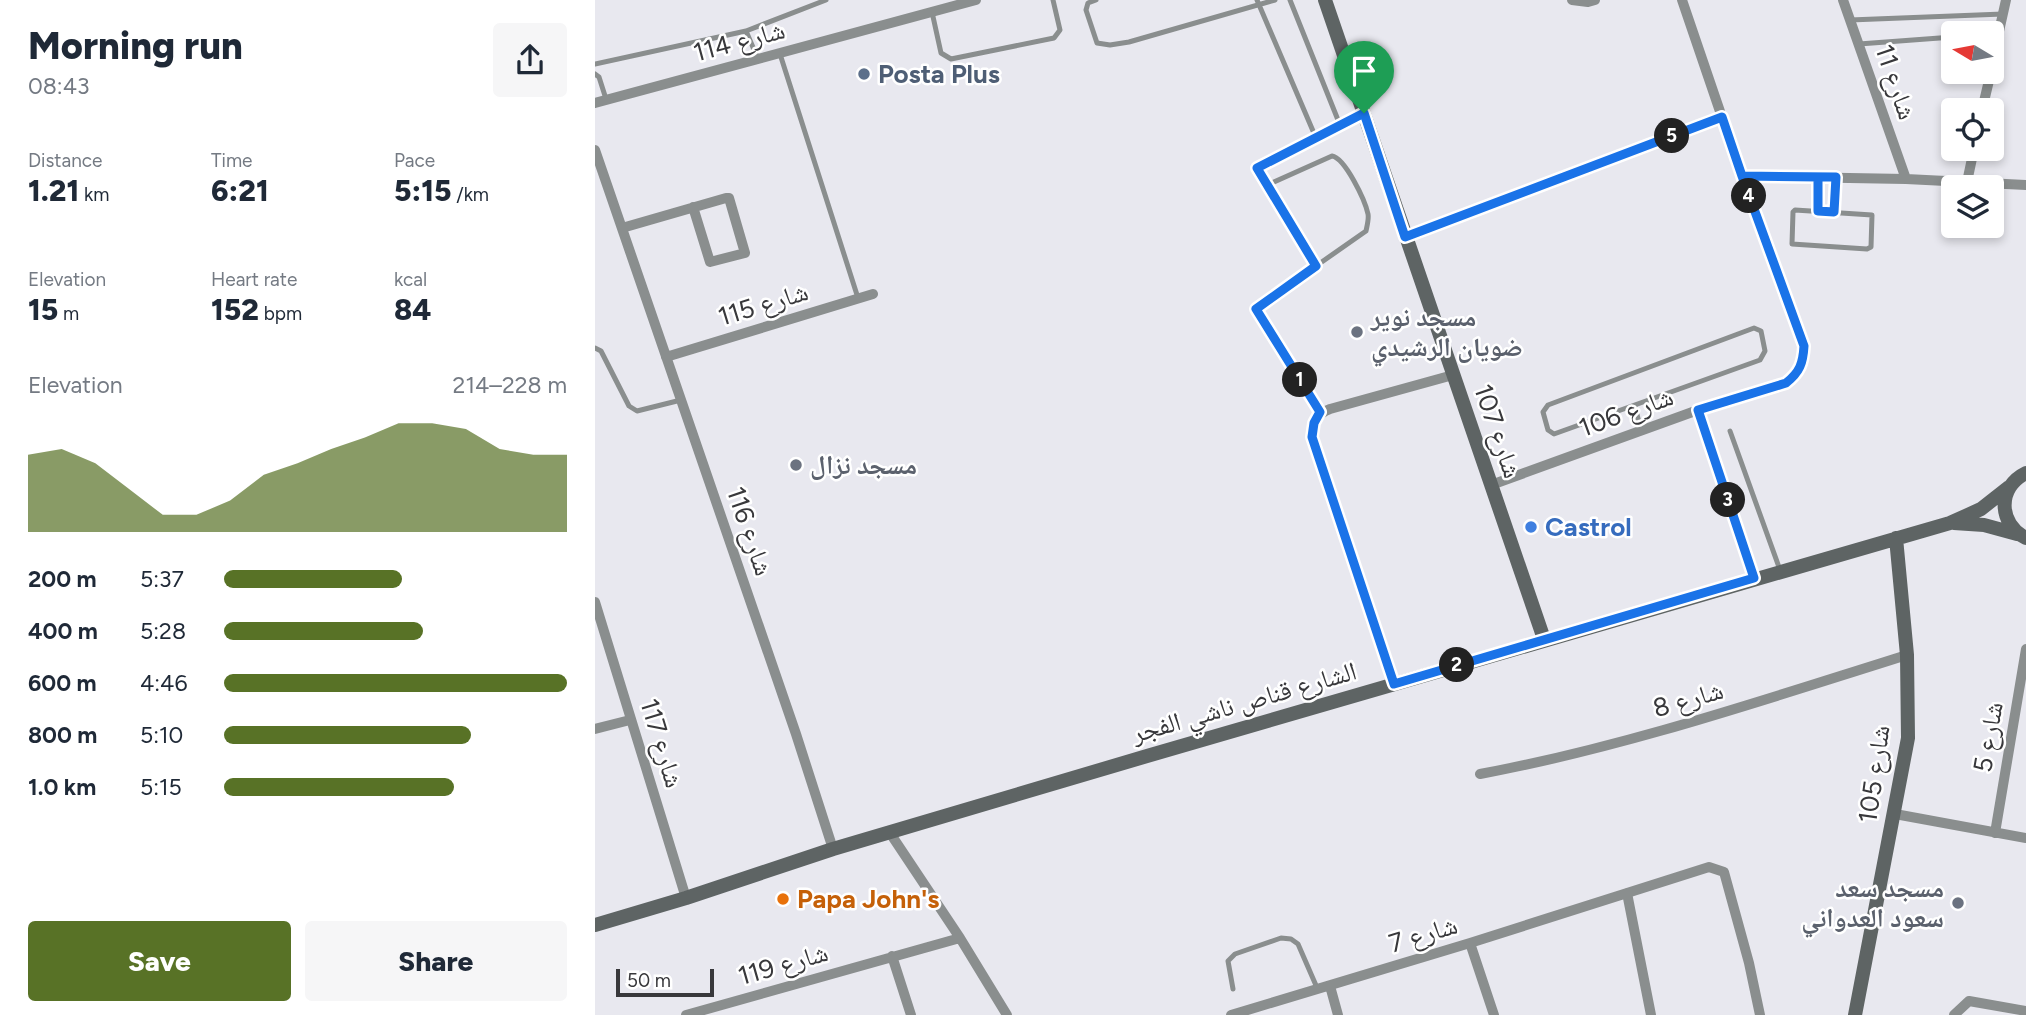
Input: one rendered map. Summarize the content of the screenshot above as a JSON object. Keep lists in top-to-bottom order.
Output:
{
  "streets": {
    "street": [
      "شارع 114",
      "شارع 11",
      "شارع 115",
      "شارع 106",
      "شارع 107",
      "شارع 116",
      "شارع 8",
      "الشارع قناص ناشي الفجر",
      "شارع 5",
      "شارع 117",
      "شارع 105",
      "شارع 7",
      "شارع 119"
    ]
  },
  "crossings": [
    ["شارع 115", "شارع 116"],
    ["شارع 106", "شارع 107"],
    ["شارع 107", "الشارع قناص ناشي الفجر"],
    ["شارع 116", "الشارع قناص ناشي الفجر"],
    ["شارع 8", "شارع 105"],
    ["الشارع قناص ناشي الفجر", "شارع 117"],
    ["الشارع قناص ناشي الفجر", "شارع 105"]
  ],
  "places": [
    "Posta Plus",
    "مسجد نوير ضويان الرشيدي",
    "مسجد نزال",
    "Castrol",
    "Papa John's",
    "مسجد سعد سعود العدواني"
  ],
  "scale_bar": "50 m",
  "north": "left",
  "page": {
    "heading": ["Morning run", "08:43"],
    "pins": [
      "5",
      "4",
      "1",
      "3",
      "2"
    ],
    "stats": [
      ["Distance", "1.21 km"],
      ["Time", "6:21"],
      ["Pace", "5:15 /km"],
      ["Elevation", "15 m"],
      ["Heart rate", "152 bpm"],
      ["kcal", "84"]
    ],
    "chart": ["Elevation", "214–228 m"],
    "list": [
      {
        "name": "200 m",
        "note": "5:37"
      },
      {
        "name": "400 m",
        "note": "5:28"
      },
      {
        "name": "600 m",
        "note": "4:46"
      },
      {
        "name": "800 m",
        "note": "5:10"
      },
      {
        "name": "1.0 km",
        "note": "5:15"
      }
    ],
    "buttons": ["Save", "Share"],
    "scale": "50 m"
  }
}
